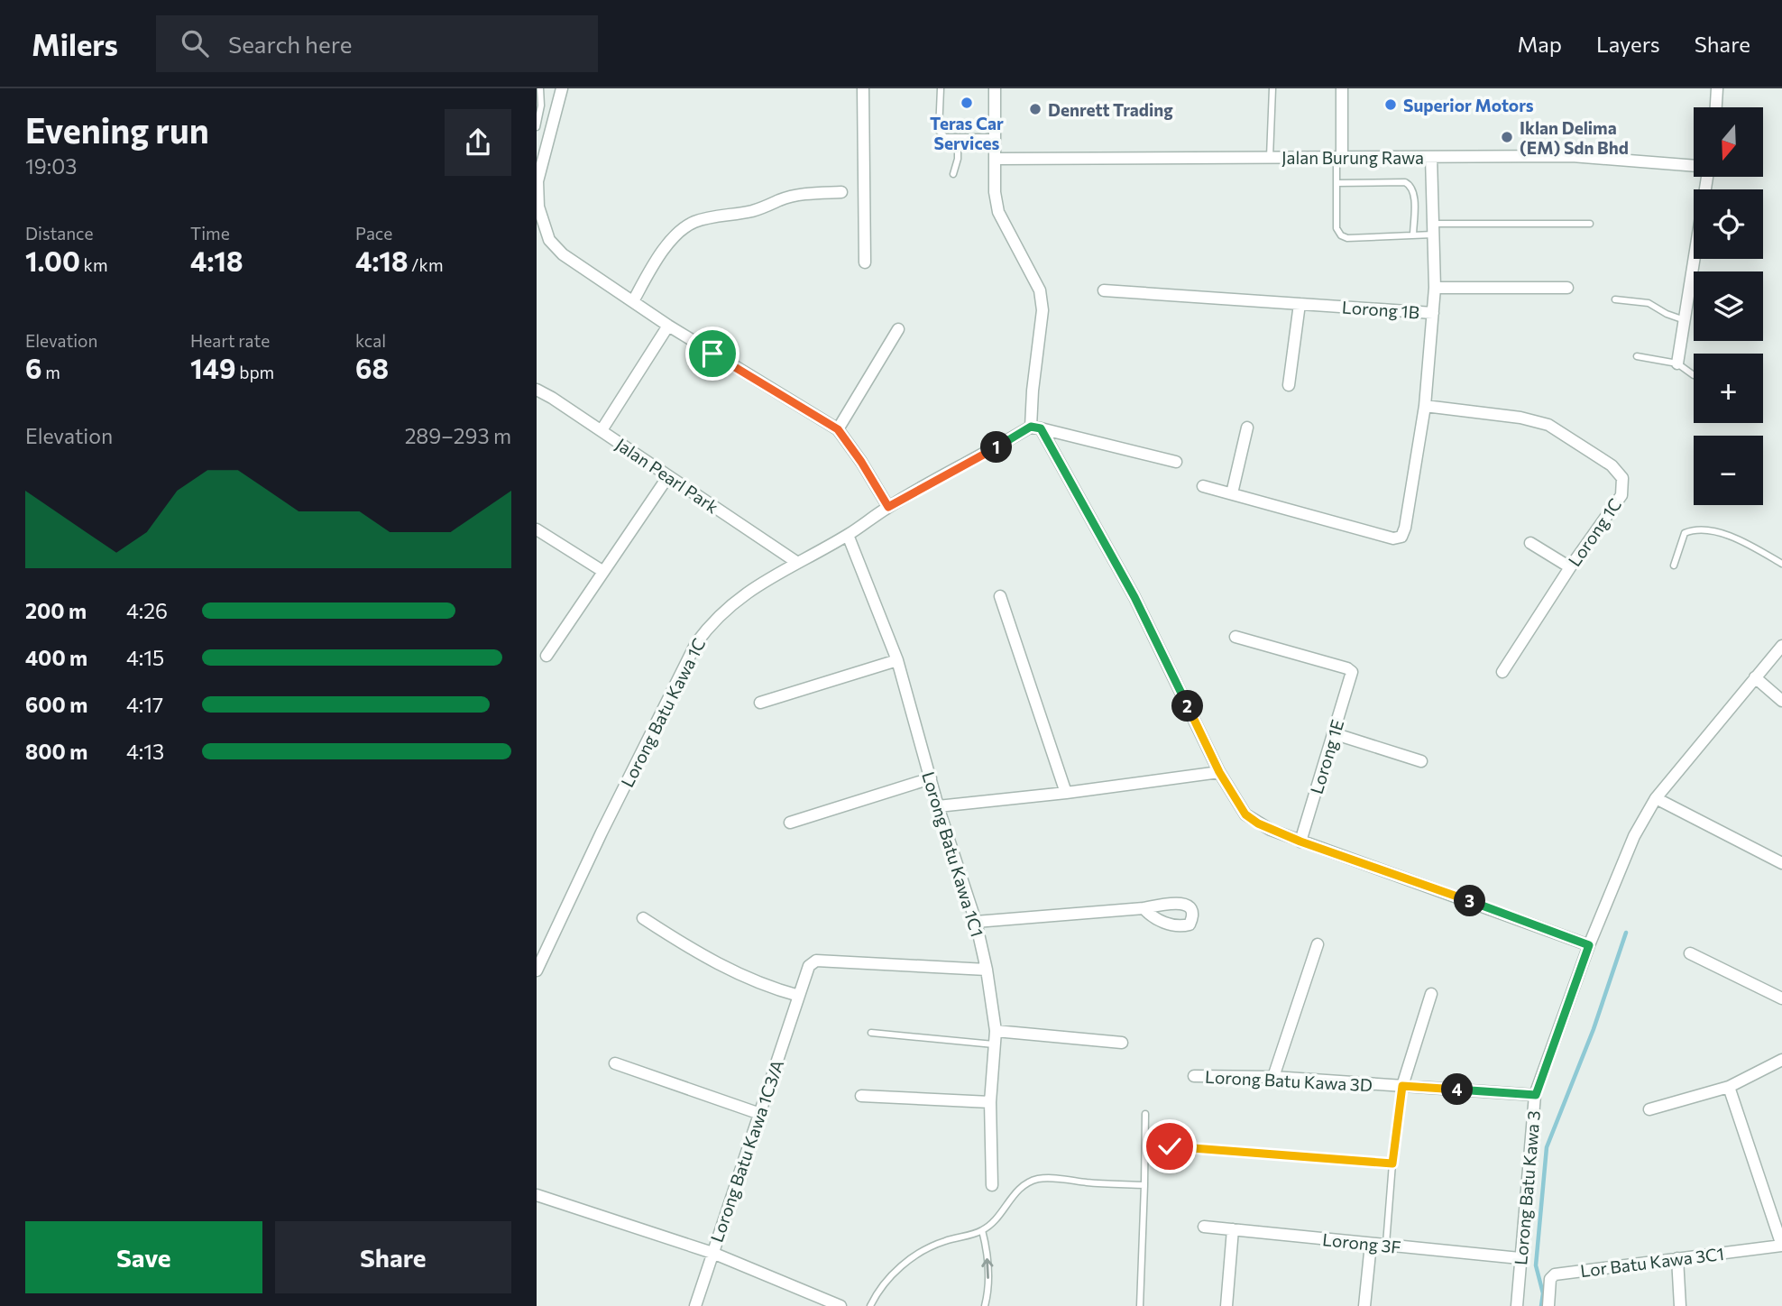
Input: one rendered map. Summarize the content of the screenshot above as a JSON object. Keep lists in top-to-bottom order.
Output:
{
  "streets": {
    "street": [
      "Jalan Burung Rawa",
      "Lorong 1B",
      "Jalan Pearl Park",
      "Lorong 1C",
      "Lorong Batu Kawa 1C",
      "Lorong 1E",
      "Lorong Batu Kawa 1C1",
      "Lorong Batu Kawa 3D",
      "Lorong Batu Kawa 1C3/A",
      "Lorong Batu Kawa 3",
      "Lorong 3F",
      "Lor Batu Kawa 3C1"
    ]
  },
  "crossings": [
    ["Lorong 1B", "Lorong 1C"],
    ["Jalan Pearl Park", "Lorong Batu Kawa 1C"],
    ["Lorong Batu Kawa 1C", "Lorong Batu Kawa 1C1"],
    ["Lorong Batu Kawa 1C1", "Lorong Batu Kawa 1C3/A"],
    ["Lorong Batu Kawa 3D", "Lorong Batu Kawa 3"],
    ["Lorong Batu Kawa 3", "Lorong 3F"]
  ],
  "places": [
    "Teras Car Services",
    "Superior Motors",
    "Denrett Trading",
    "Iklan Delima (EM) Sdn Bhd"
  ],
  "north": "bottom",
  "page": {
    "header": "Milers",
    "search": "Search here",
    "nav": ["Map", "Layers", "Share"],
    "heading": ["Evening run", "19:03"],
    "map_buttons": ["+", "−"],
    "stats": [
      ["Distance", "1.00 km"],
      ["Time", "4:18"],
      ["Pace", "4:18 /km"],
      ["Elevation", "6 m"],
      ["Heart rate", "149 bpm"],
      ["kcal", "68"]
    ],
    "chart": ["Elevation", "289–293 m"],
    "pins": [
      "1",
      "2",
      "3",
      "4"
    ],
    "list": [
      {
        "name": "200 m",
        "note": "4:26"
      },
      {
        "name": "400 m",
        "note": "4:15"
      },
      {
        "name": "600 m",
        "note": "4:17"
      },
      {
        "name": "800 m",
        "note": "4:13"
      }
    ],
    "buttons": ["Save", "Share"]
  }
}
